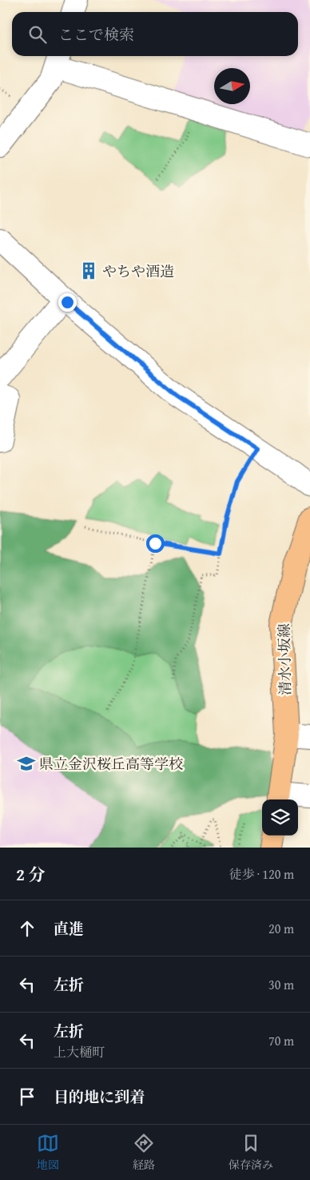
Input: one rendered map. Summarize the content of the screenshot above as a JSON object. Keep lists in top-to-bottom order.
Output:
{
  "streets": {
    "main road": ["清水小坂線"]
  },
  "places": {
    "building": ["やちや酒造"],
    "school or university": ["県立金沢桜丘高等学校"]
  },
  "north": "right",
  "page": {
    "search": "ここで検索",
    "heading": ["2 分", "徒歩 · 120 m"],
    "list": [
      ["直進", "20 m"],
      ["左折", "30 m"],
      ["左折", "上大樋町", "70 m"],
      "目的地に到着"
    ],
    "nav": ["地図", "経路", "保存済み"]
  }
}
